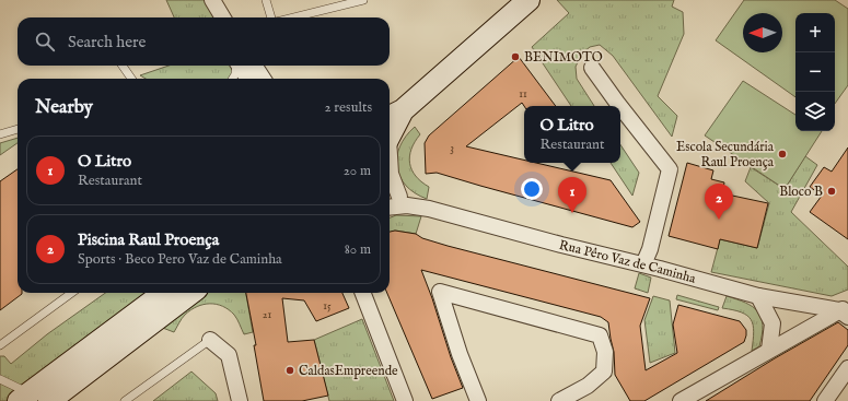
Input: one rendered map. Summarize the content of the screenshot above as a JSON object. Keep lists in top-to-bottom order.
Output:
{
  "streets": {
    "street": ["Rua Pêro Vaz de Caminha"]
  },
  "places": [
    "BENIMOTO",
    "Escola Secundária Raul Proença",
    "Bloco B",
    "CaldasEmpreende"
  ],
  "house_numbers": [
    "11",
    "3",
    "15",
    "21"
  ],
  "north": "left",
  "page": {
    "map_buttons": ["+", "−"],
    "search": "Search here",
    "heading": ["Nearby", "2 results"],
    "popup": ["O Litro", "Restaurant"],
    "list": [
      {
        "mark": "1",
        "name": "O Litro",
        "note": "Restaurant",
        "value": "20 m"
      },
      {
        "mark": "2",
        "name": "Piscina Raul Proença",
        "note": "Sports · Beco Pero Vaz de Caminha",
        "value": "80 m"
      }
    ],
    "pins": ["1", "2"]
  }
}
